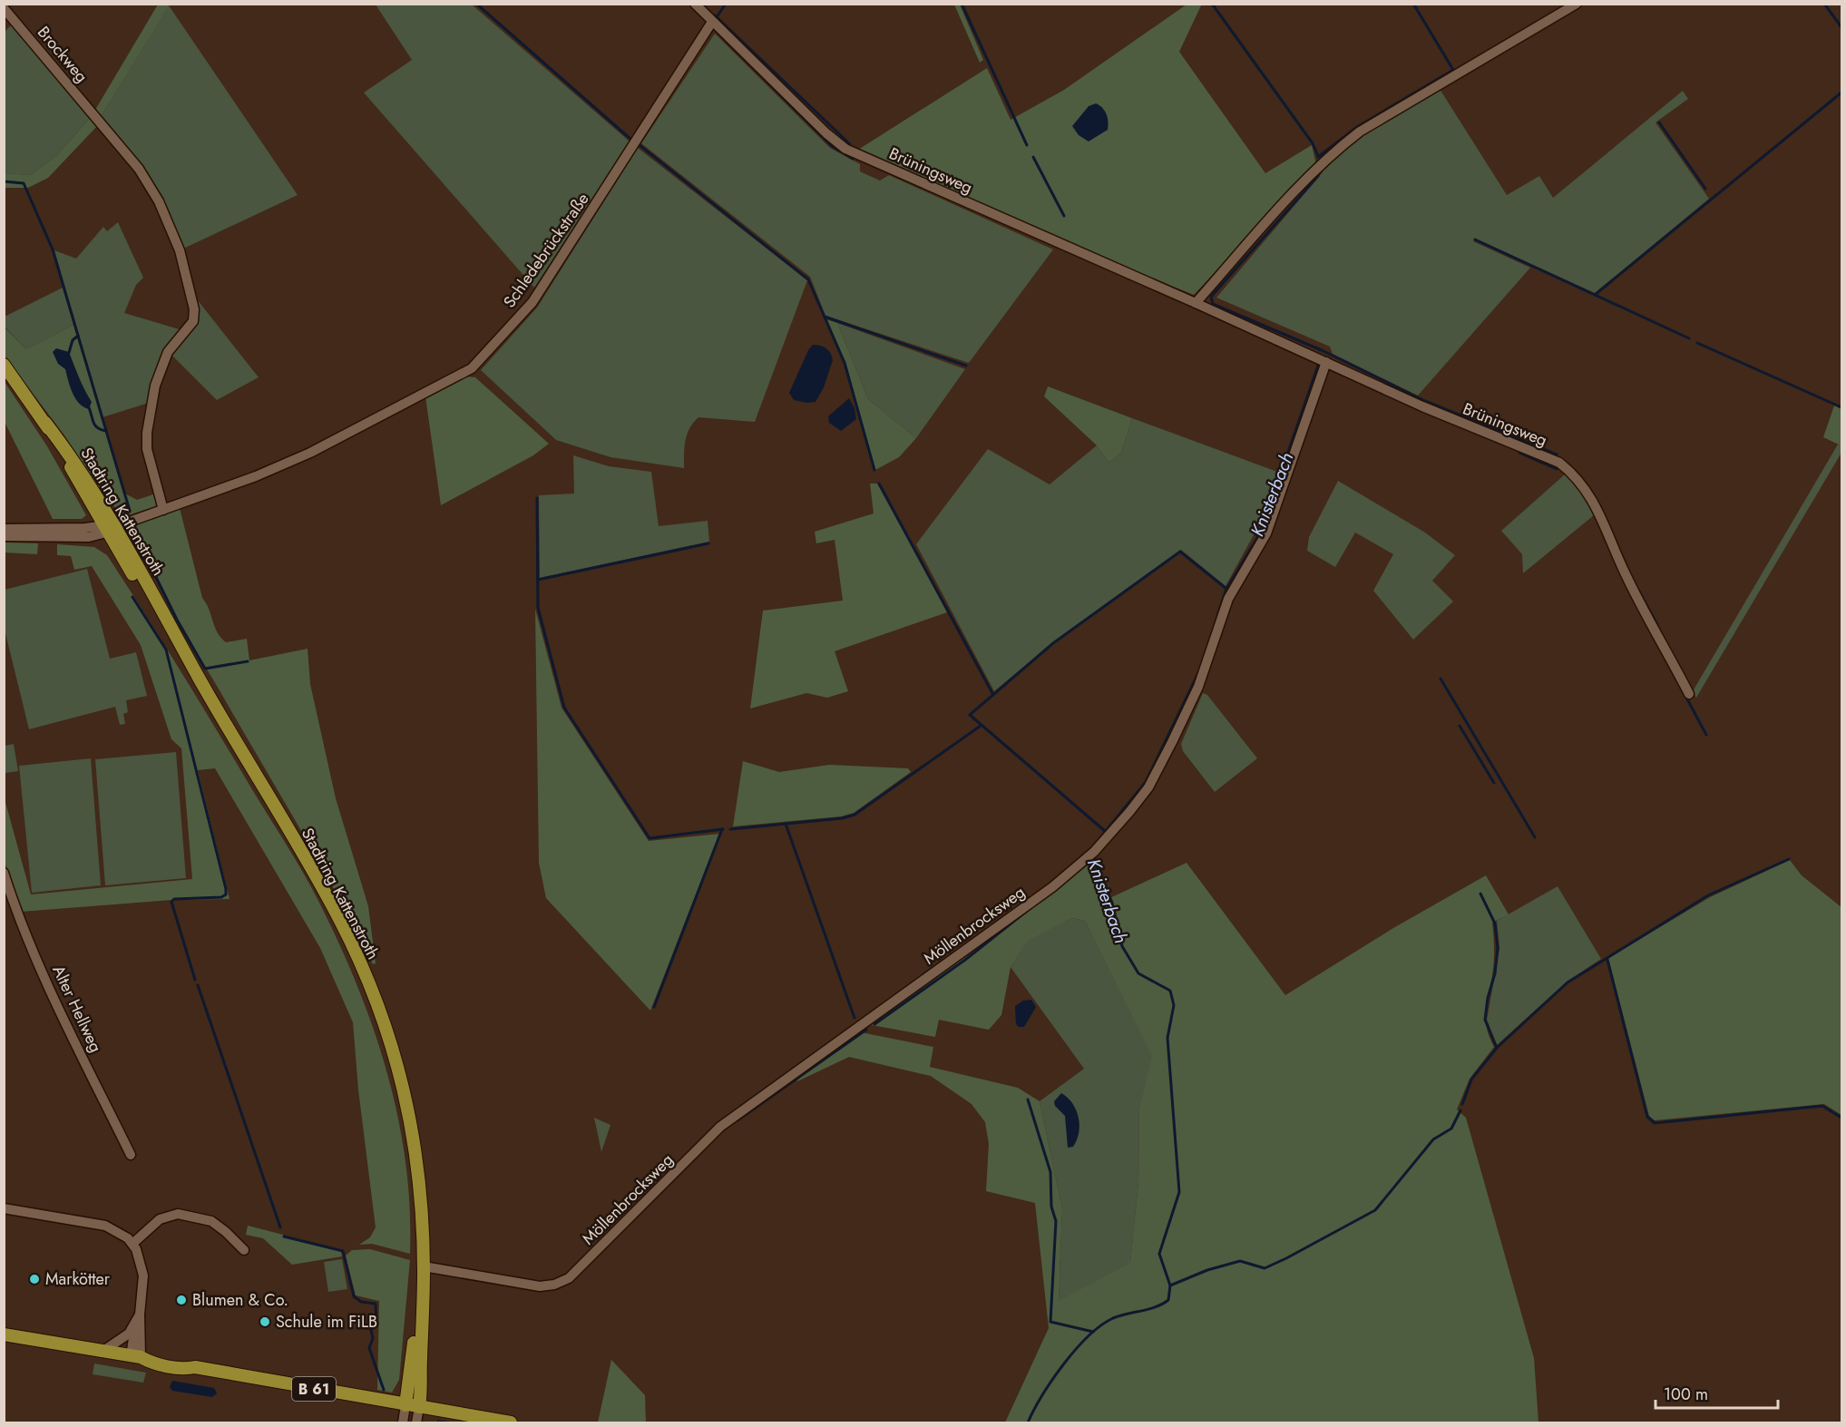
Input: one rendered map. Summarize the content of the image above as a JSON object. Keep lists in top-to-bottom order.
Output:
{
  "streets": {
    "main road": ["Stadtring Kattenstroth", "B 61"],
    "street": [
      "Brockweg",
      "Brüningsweg",
      "Schledebrückstraße",
      "Möllenbrocksweg",
      "Alter Hellweg"
    ]
  },
  "crossings": [
    ["Brockweg", "Schledebrückstraße"],
    ["Brüningsweg", "Schledebrückstraße"],
    ["Brüningsweg", "Möllenbrocksweg"],
    ["Schledebrückstraße", "Stadtring Kattenstroth"],
    ["Stadtring Kattenstroth", "Möllenbrocksweg"],
    ["Stadtring Kattenstroth", "B 61"]
  ],
  "water": ["Knisterbach"],
  "places": ["Markötter", "Blumen & Co.", "Schule im FiLB"],
  "scale_bar": "100 m"
}
